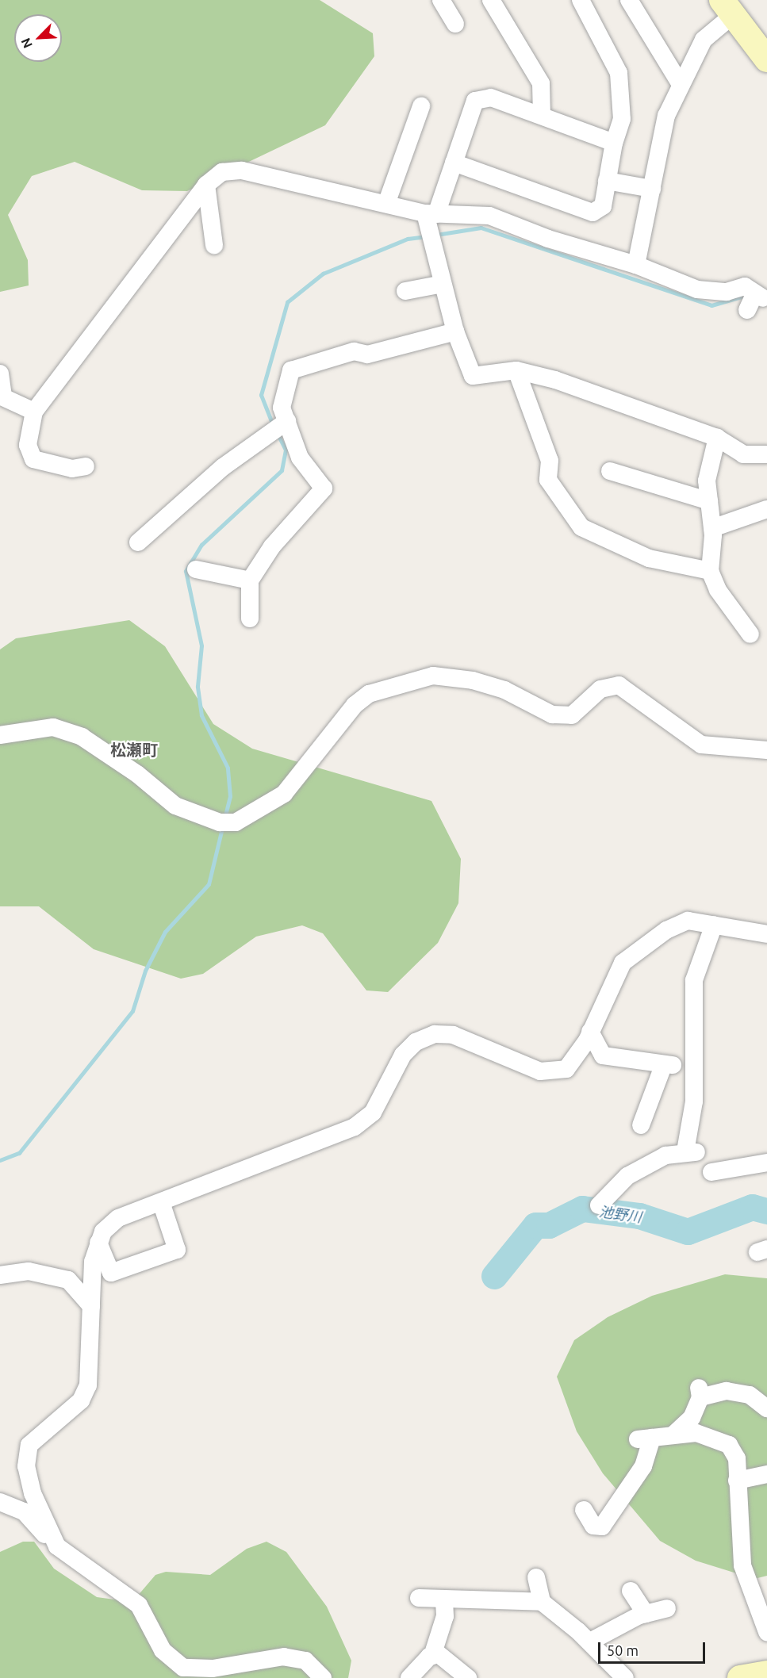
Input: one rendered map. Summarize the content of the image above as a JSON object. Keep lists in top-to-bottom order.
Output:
{
  "districts": ["松瀬町"],
  "water": ["池野川"],
  "scale_bar": "50 m",
  "north": "bottom left"
}
